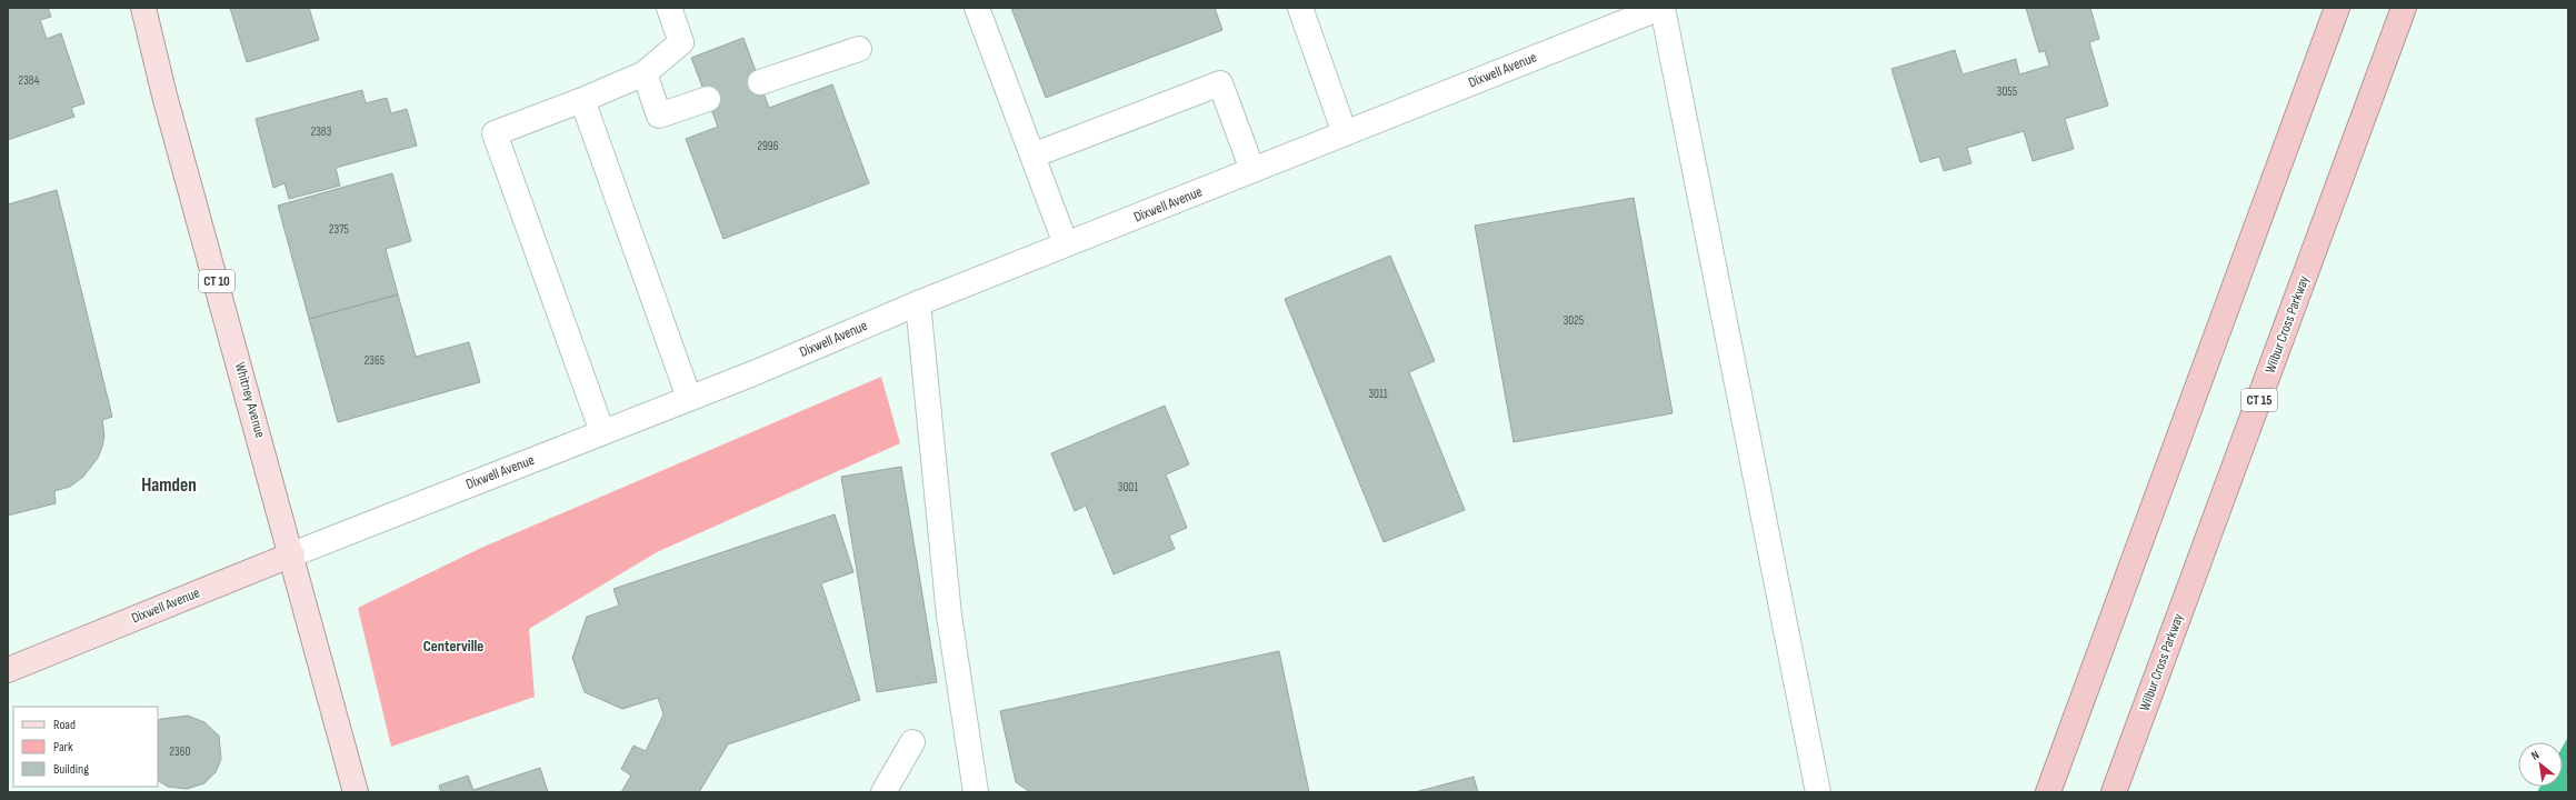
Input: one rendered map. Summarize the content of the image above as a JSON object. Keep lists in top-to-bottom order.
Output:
{
  "streets": {
    "highway": ["Wilbur Cross Parkway", "CT 15"],
    "main road": ["Dixwell Avenue", "CT 10", "Whitney Avenue"]
  },
  "crossings": [
    ["Dixwell Avenue", "Whitney Avenue"]
  ],
  "districts": ["Hamden", "Centerville"],
  "house_numbers": [
    "2384",
    "3055",
    "2383",
    "2996",
    "2375",
    "3025",
    "2365",
    "3011",
    "3001",
    "2360"
  ],
  "legend": ["Road", "Park", "Building"],
  "north": "top left"
}
